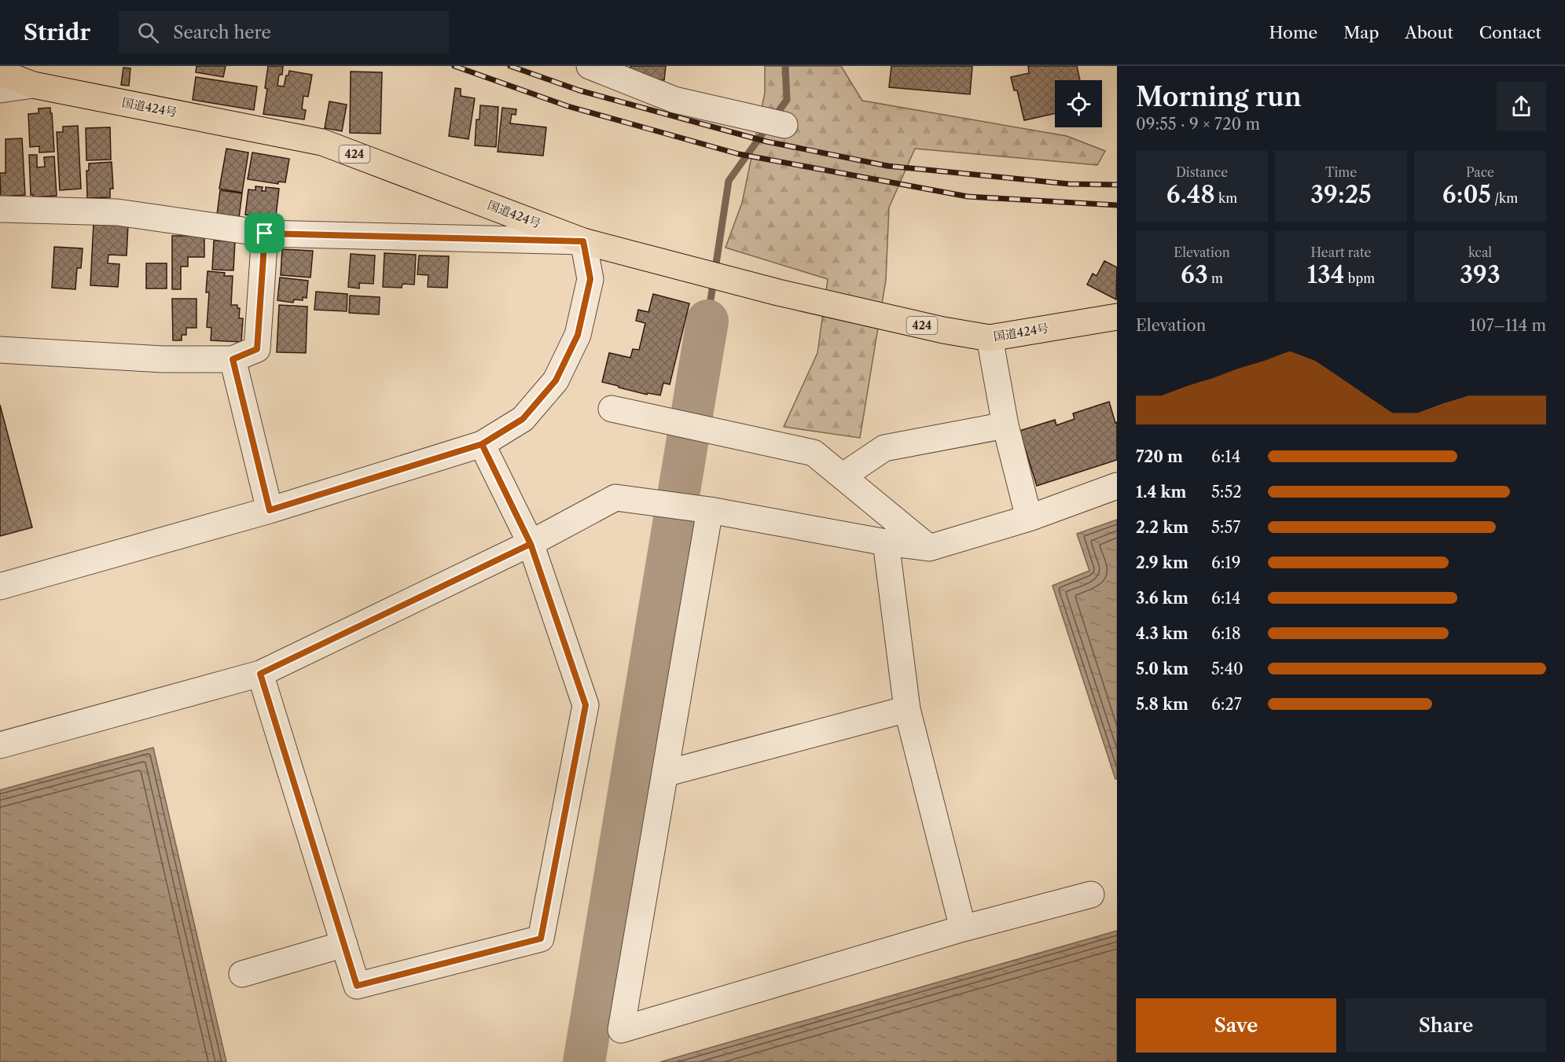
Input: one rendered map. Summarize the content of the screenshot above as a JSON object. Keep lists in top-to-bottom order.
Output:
{
  "streets": {
    "highway": ["国道424号", "424"]
  },
  "page": {
    "header": "Stridr",
    "search": "Search here",
    "nav": [
      "Home",
      "Map",
      "About",
      "Contact"
    ],
    "heading": ["Morning run", "09:55 · 9 × 720 m"],
    "stats": [
      ["Distance", "6.48 km"],
      ["Time", "39:25"],
      ["Pace", "6:05 /km"],
      ["Elevation", "63 m"],
      ["Heart rate", "134 bpm"],
      ["kcal", "393"]
    ],
    "chart": ["Elevation", "107–114 m"],
    "list": [
      {
        "name": "720 m",
        "note": "6:14"
      },
      {
        "name": "1.4 km",
        "note": "5:52"
      },
      {
        "name": "2.2 km",
        "note": "5:57"
      },
      {
        "name": "2.9 km",
        "note": "6:19"
      },
      {
        "name": "3.6 km",
        "note": "6:14"
      },
      {
        "name": "4.3 km",
        "note": "6:18"
      },
      {
        "name": "5.0 km",
        "note": "5:40"
      },
      {
        "name": "5.8 km",
        "note": "6:27"
      }
    ],
    "buttons": ["Save", "Share"]
  }
}
